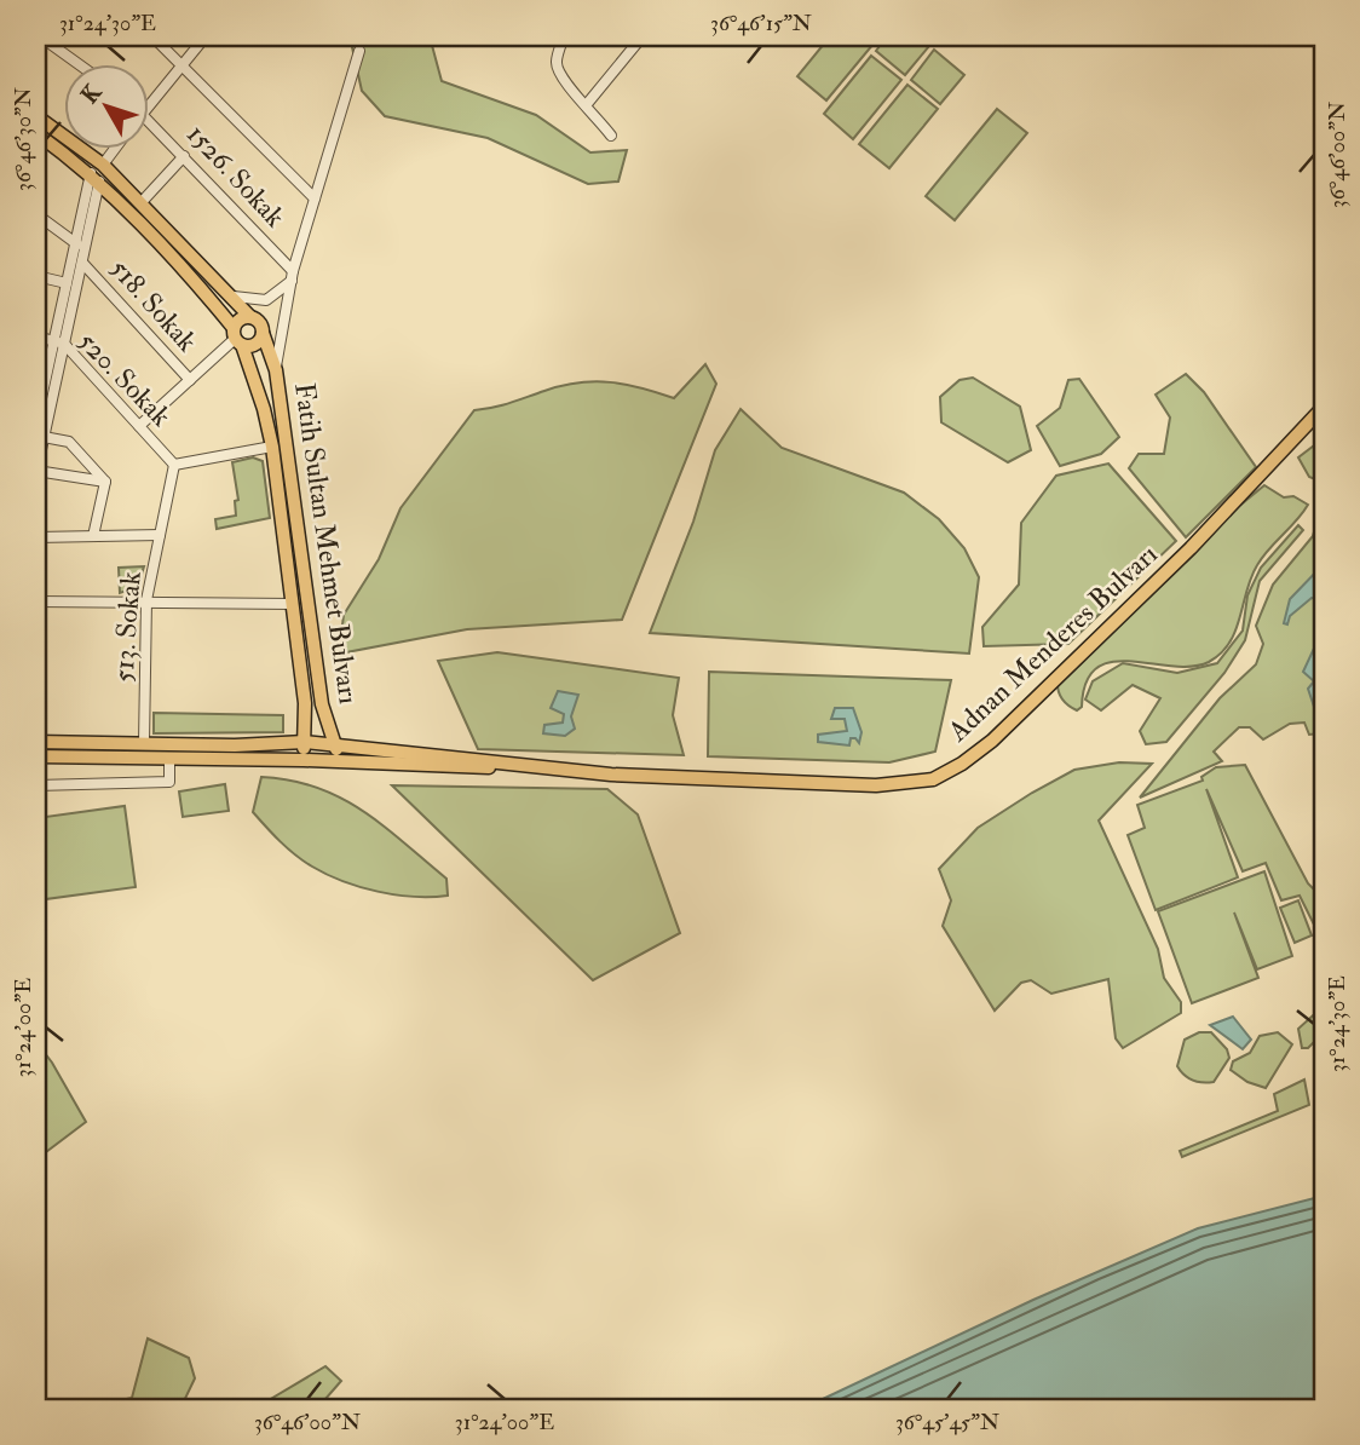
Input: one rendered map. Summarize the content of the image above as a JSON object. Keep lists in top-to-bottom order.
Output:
{
  "streets": {
    "main road": ["Fatih Sultan Mehmet Bulvarı", "Adnan Menderes Bulvarı"],
    "street": [
      "1526. Sokak",
      "518. Sokak",
      "520. Sokak",
      "513. Sokak"
    ]
  },
  "crossings": [
    ["520. Sokak", "513. Sokak"],
    ["Fatih Sultan Mehmet Bulvarı", "Adnan Menderes Bulvarı"]
  ],
  "north": "top left",
  "coordinates": [
    "31°24'30\"E",
    "36°46'15\"N",
    "36°46'30\"N",
    "36°46'00\"N",
    "31°24'00\"E",
    "36°45'45\"N"
  ]
}
